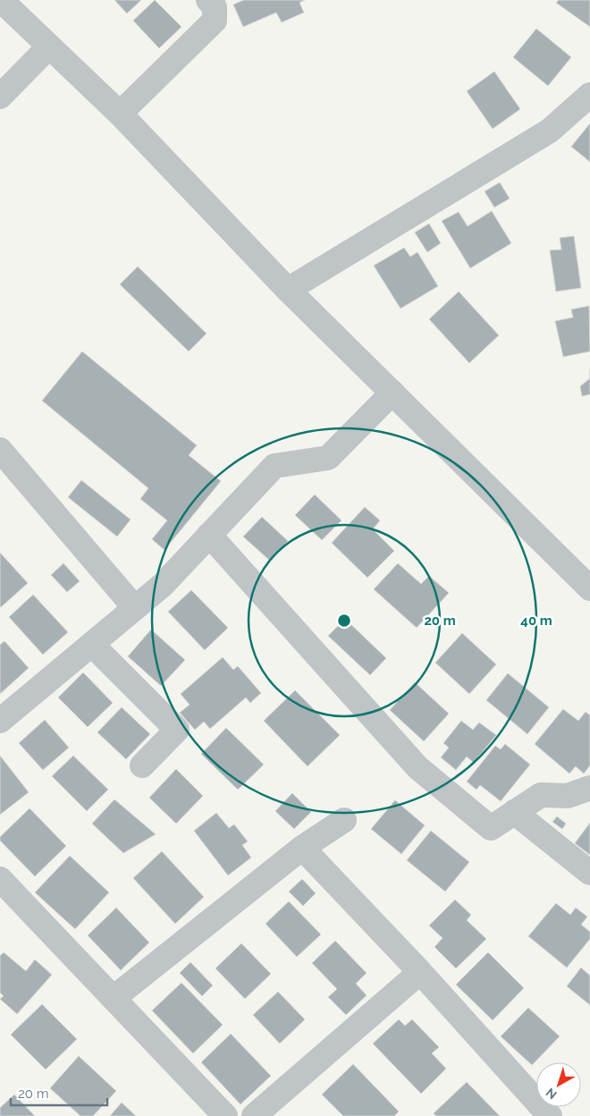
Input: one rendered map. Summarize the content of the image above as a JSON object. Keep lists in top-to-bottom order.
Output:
{
  "scale_bar": "20 m",
  "north": "bottom left",
  "rings": ["20 m", "40 m"]
}
